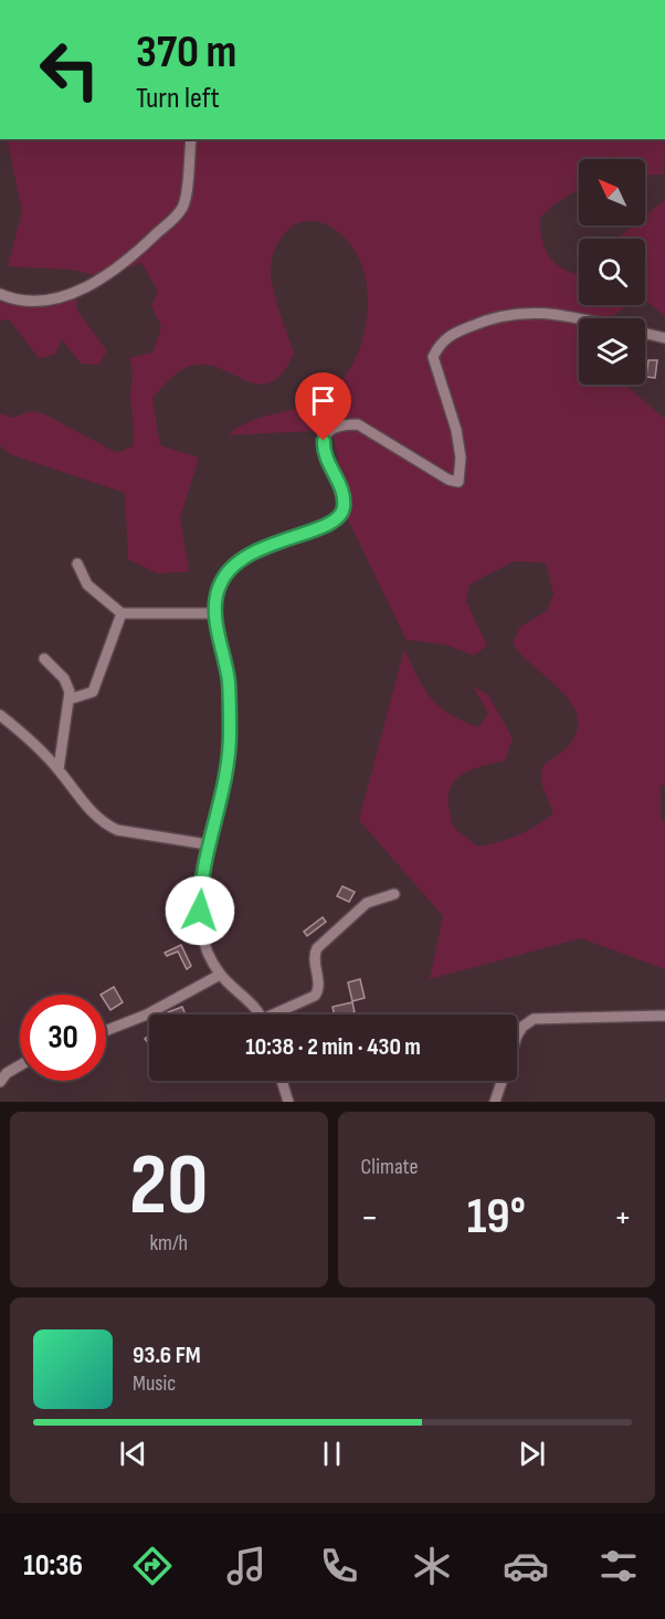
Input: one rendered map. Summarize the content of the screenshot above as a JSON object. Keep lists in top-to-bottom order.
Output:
{
  "north": "top left",
  "page": {
    "turn": ["370 m", "Turn left"],
    "limit": "30",
    "trip": "10:38 · 2 min · 430 m",
    "tile": [
      ["20", "km/h"],
      "Climate"
    ],
    "heat": ["−", "19°", "+"],
    "song": ["93.6 FM", "Music"],
    "tabs": "10:36"
  }
}
